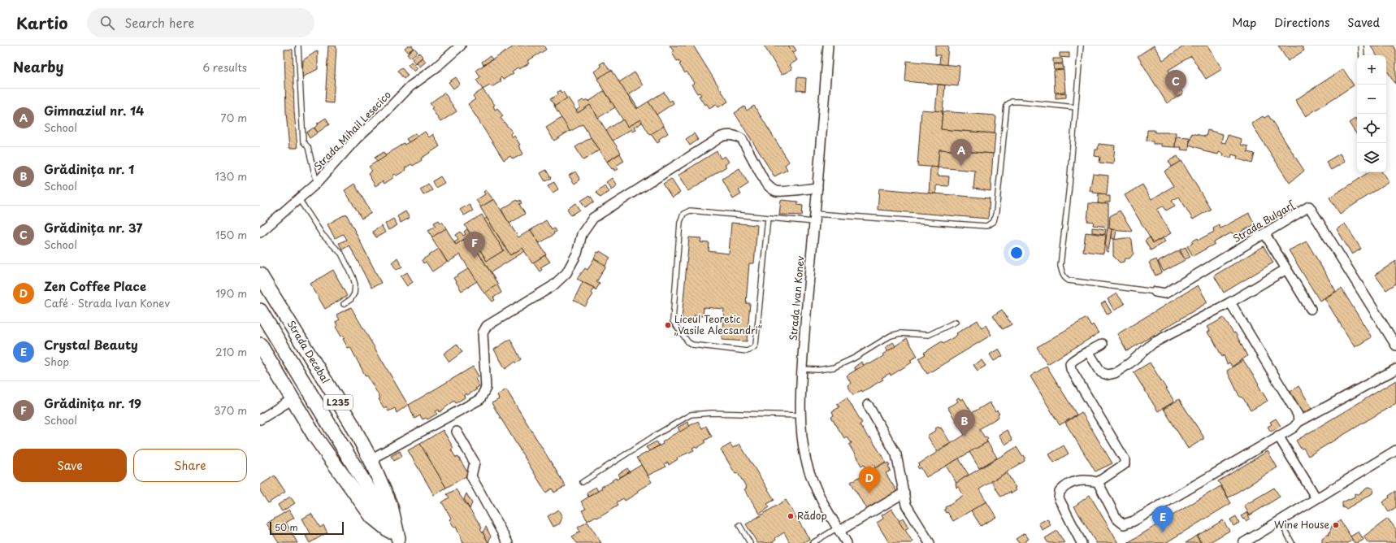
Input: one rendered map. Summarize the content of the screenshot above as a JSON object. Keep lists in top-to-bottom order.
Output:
{
  "streets": {
    "main road": ["Strada Decebal", "L235"],
    "street": ["Strada Mihail Lesecico", "Strada Bulgar[", "Strada Ivan Konev"]
  },
  "places": ["Liceul Teoretic „Vasile Alecsandri“", "Rădop", "Wine House"],
  "scale_bar": "50 m",
  "page": {
    "header": "Kartio",
    "search": "Search here",
    "nav": ["Map", "Directions", "Saved"],
    "heading": ["Nearby", "6 results"],
    "map_buttons": ["+", "−"],
    "pins": [
      "C",
      "A",
      "F",
      "B",
      "D",
      "E"
    ],
    "list": [
      {
        "mark": "A",
        "name": "Gimnaziul nr. 14",
        "note": "School",
        "value": "70 m"
      },
      {
        "mark": "B",
        "name": "Grădinița nr. 1",
        "note": "School",
        "value": "130 m"
      },
      {
        "mark": "C",
        "name": "Grădinița nr. 37",
        "note": "School",
        "value": "150 m"
      },
      {
        "mark": "D",
        "name": "Zen Coffee Place",
        "note": "Café · Strada Ivan Konev",
        "value": "190 m"
      },
      {
        "mark": "E",
        "name": "Crystal Beauty",
        "note": "Shop",
        "value": "210 m"
      },
      {
        "mark": "F",
        "name": "Grădinița nr. 19",
        "note": "School",
        "value": "370 m"
      }
    ],
    "buttons": ["Save", "Share"],
    "scale": "50 m"
  }
}
